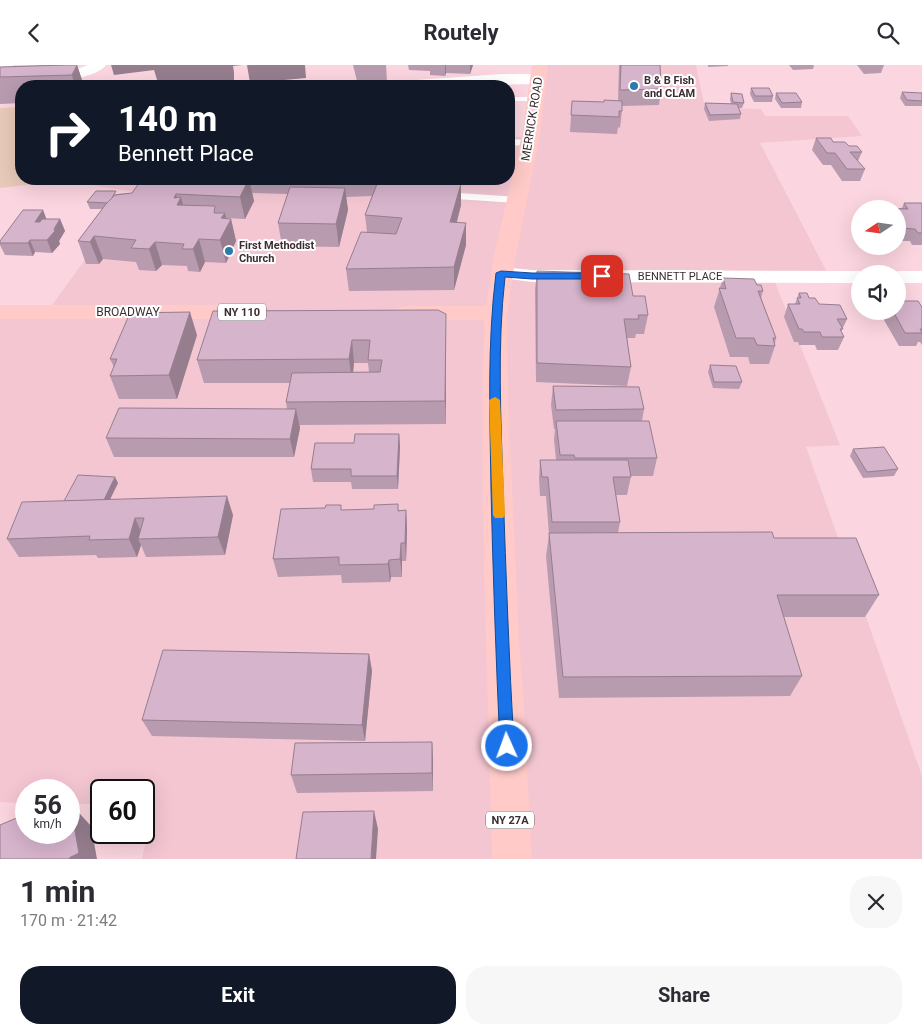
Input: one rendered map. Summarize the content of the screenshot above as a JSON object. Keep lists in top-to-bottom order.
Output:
{
  "streets": {
    "main road": [
      "MERRICK ROAD",
      "BROADWAY",
      "NY 110",
      "NY 27A"
    ],
    "street": ["BENNETT PLACE"]
  },
  "crossings": [
    ["MERRICK ROAD", "BENNETT PLACE"]
  ],
  "places": ["B & B Fish and CLAM", "First Methodist Church"],
  "north": "left",
  "page": {
    "header": "Routely",
    "turn": ["140 m", "Bennett Place"],
    "speed": "56 km/h",
    "limit": "60",
    "heading": ["1 min", "170 m · 21:42"],
    "buttons": ["Exit", "Share"]
  }
}
